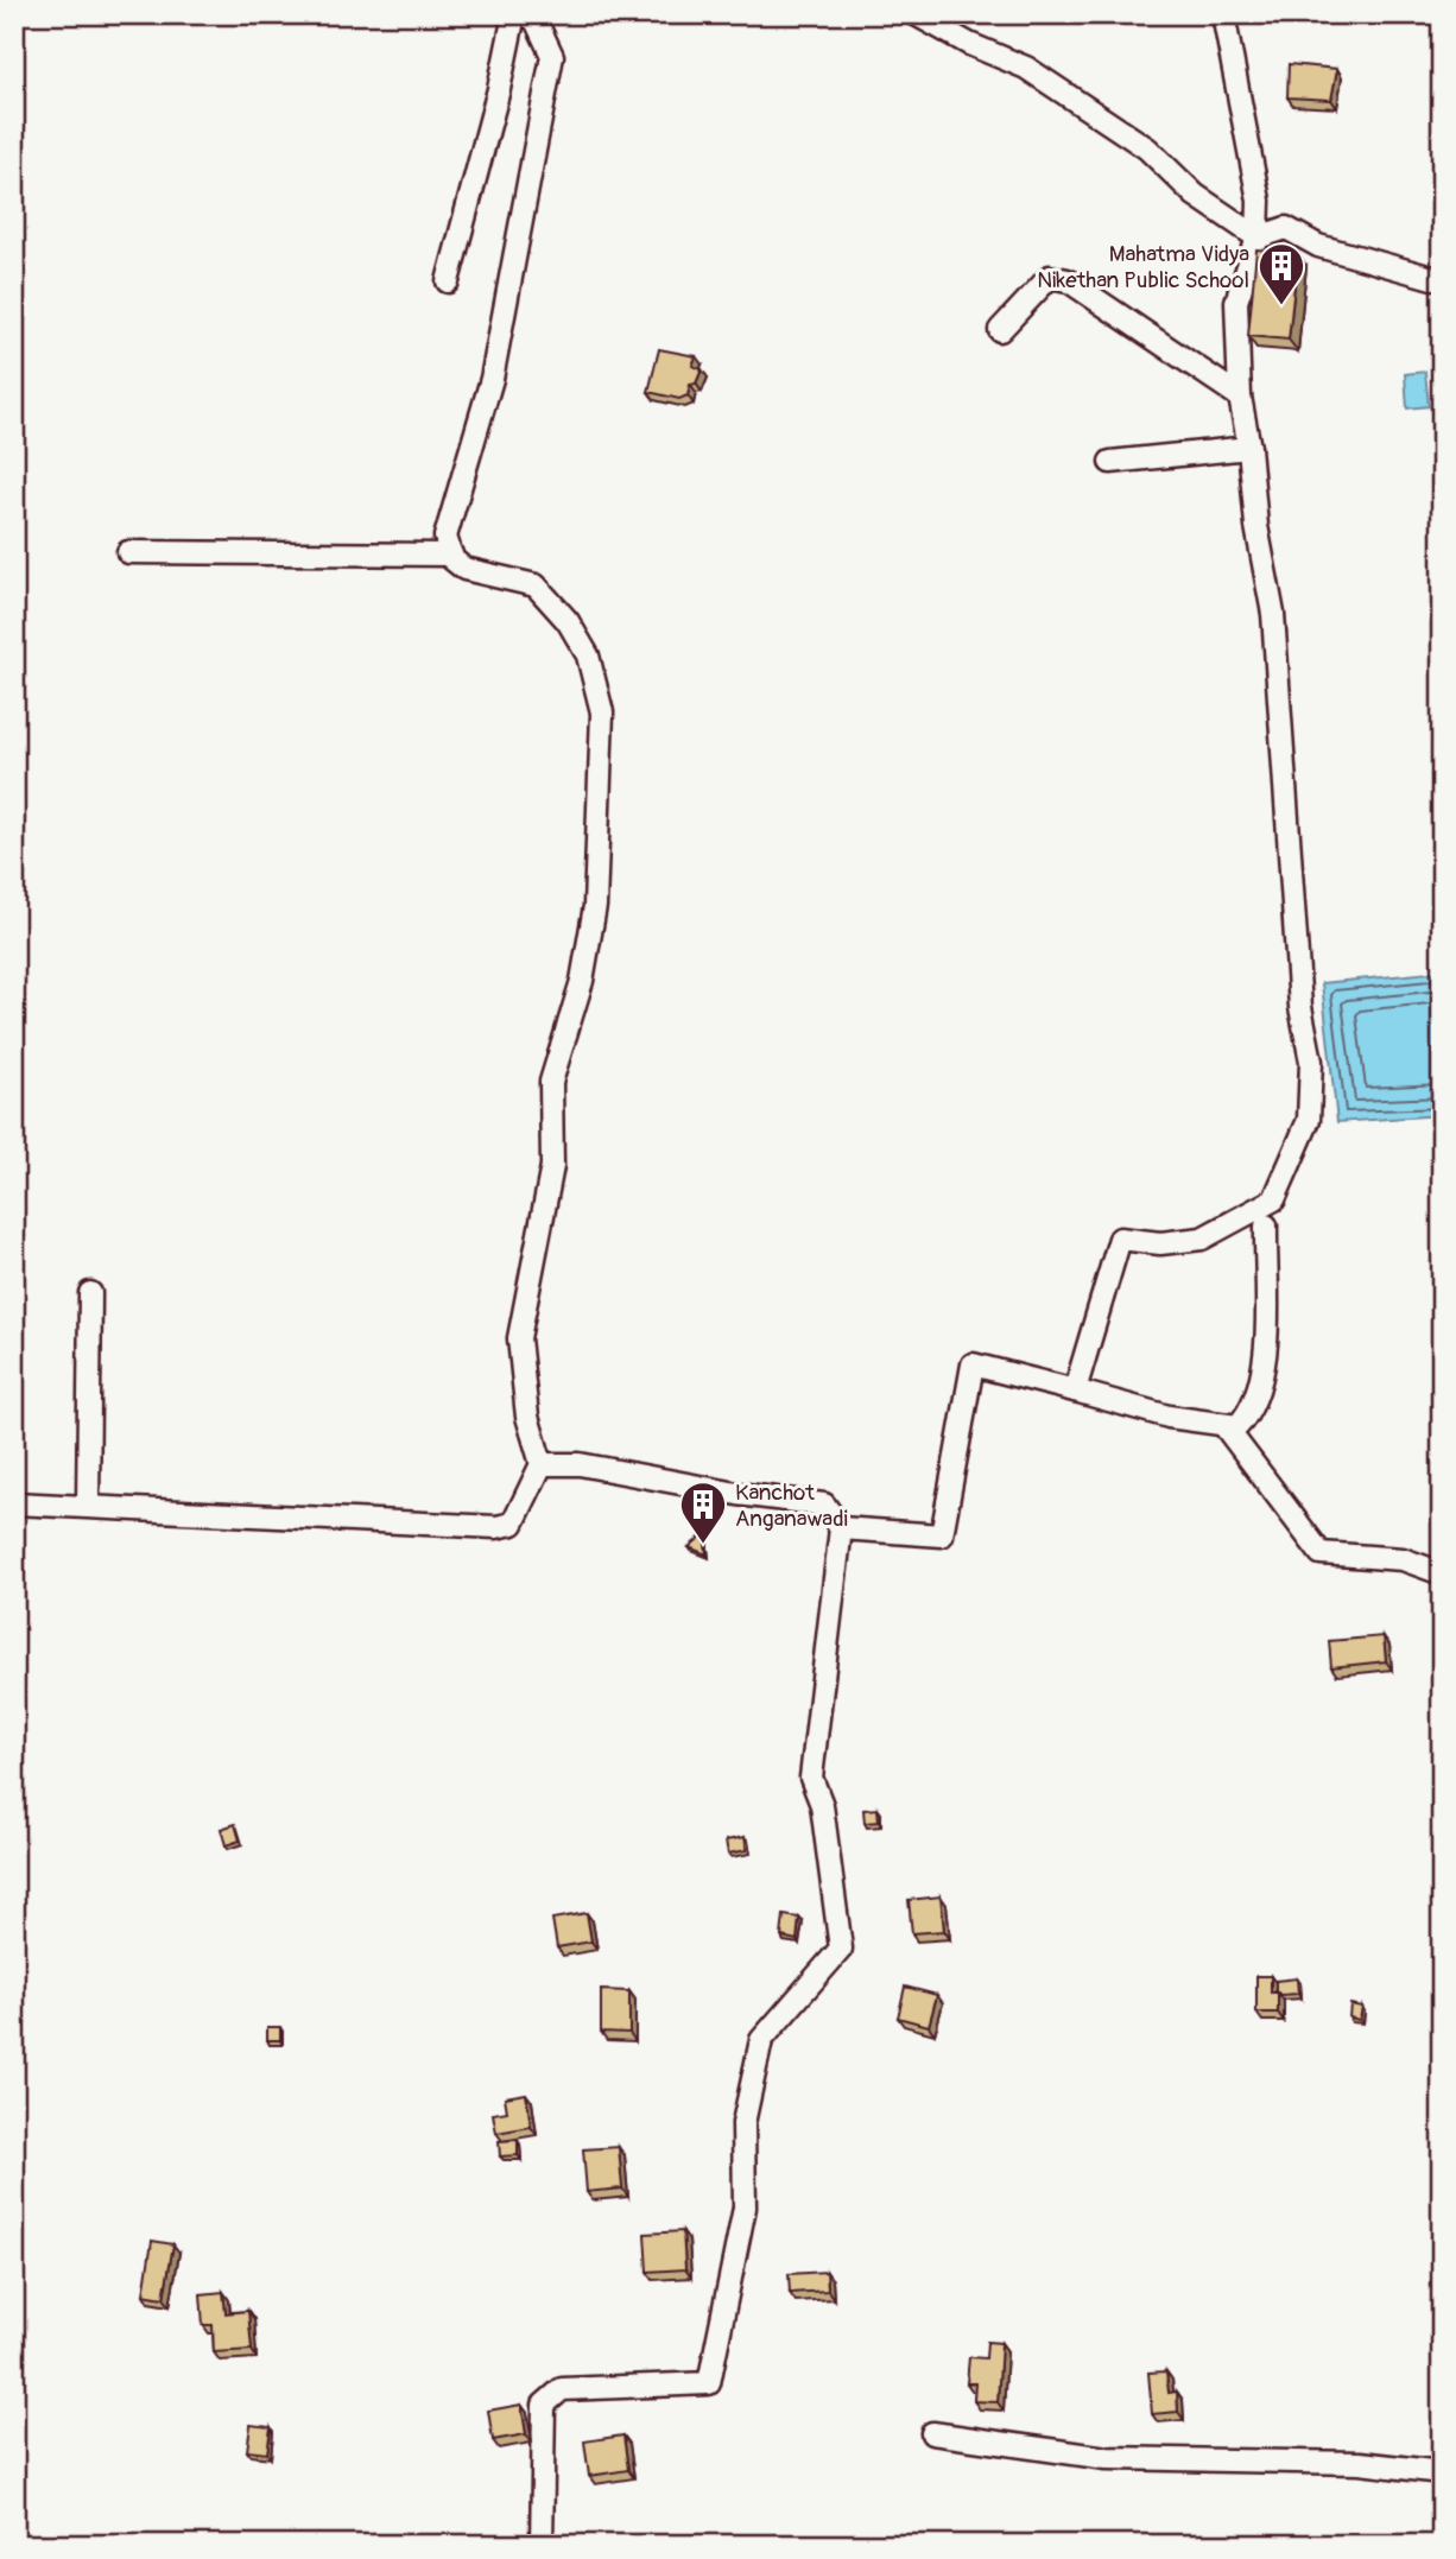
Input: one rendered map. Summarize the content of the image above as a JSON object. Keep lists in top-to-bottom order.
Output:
{
  "places": {
    "building": ["Mahatma Vidya Nikethan Public School", "Kanchot Anganawadi"]
  }
}
